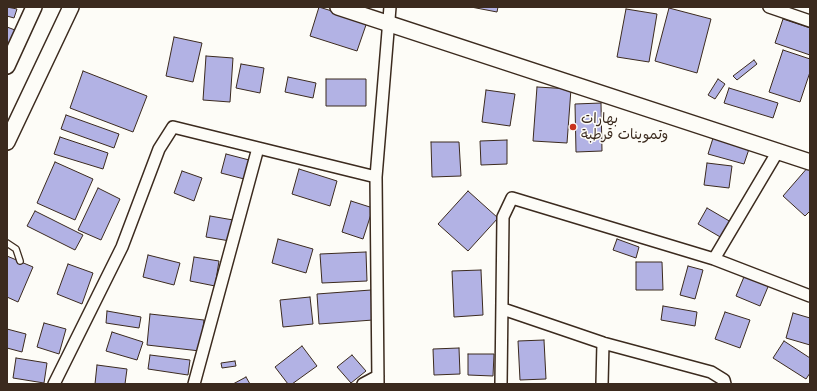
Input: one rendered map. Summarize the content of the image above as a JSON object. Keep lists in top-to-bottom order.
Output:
{
  "places": ["بهارات وتموينات قرطبة"]
}
